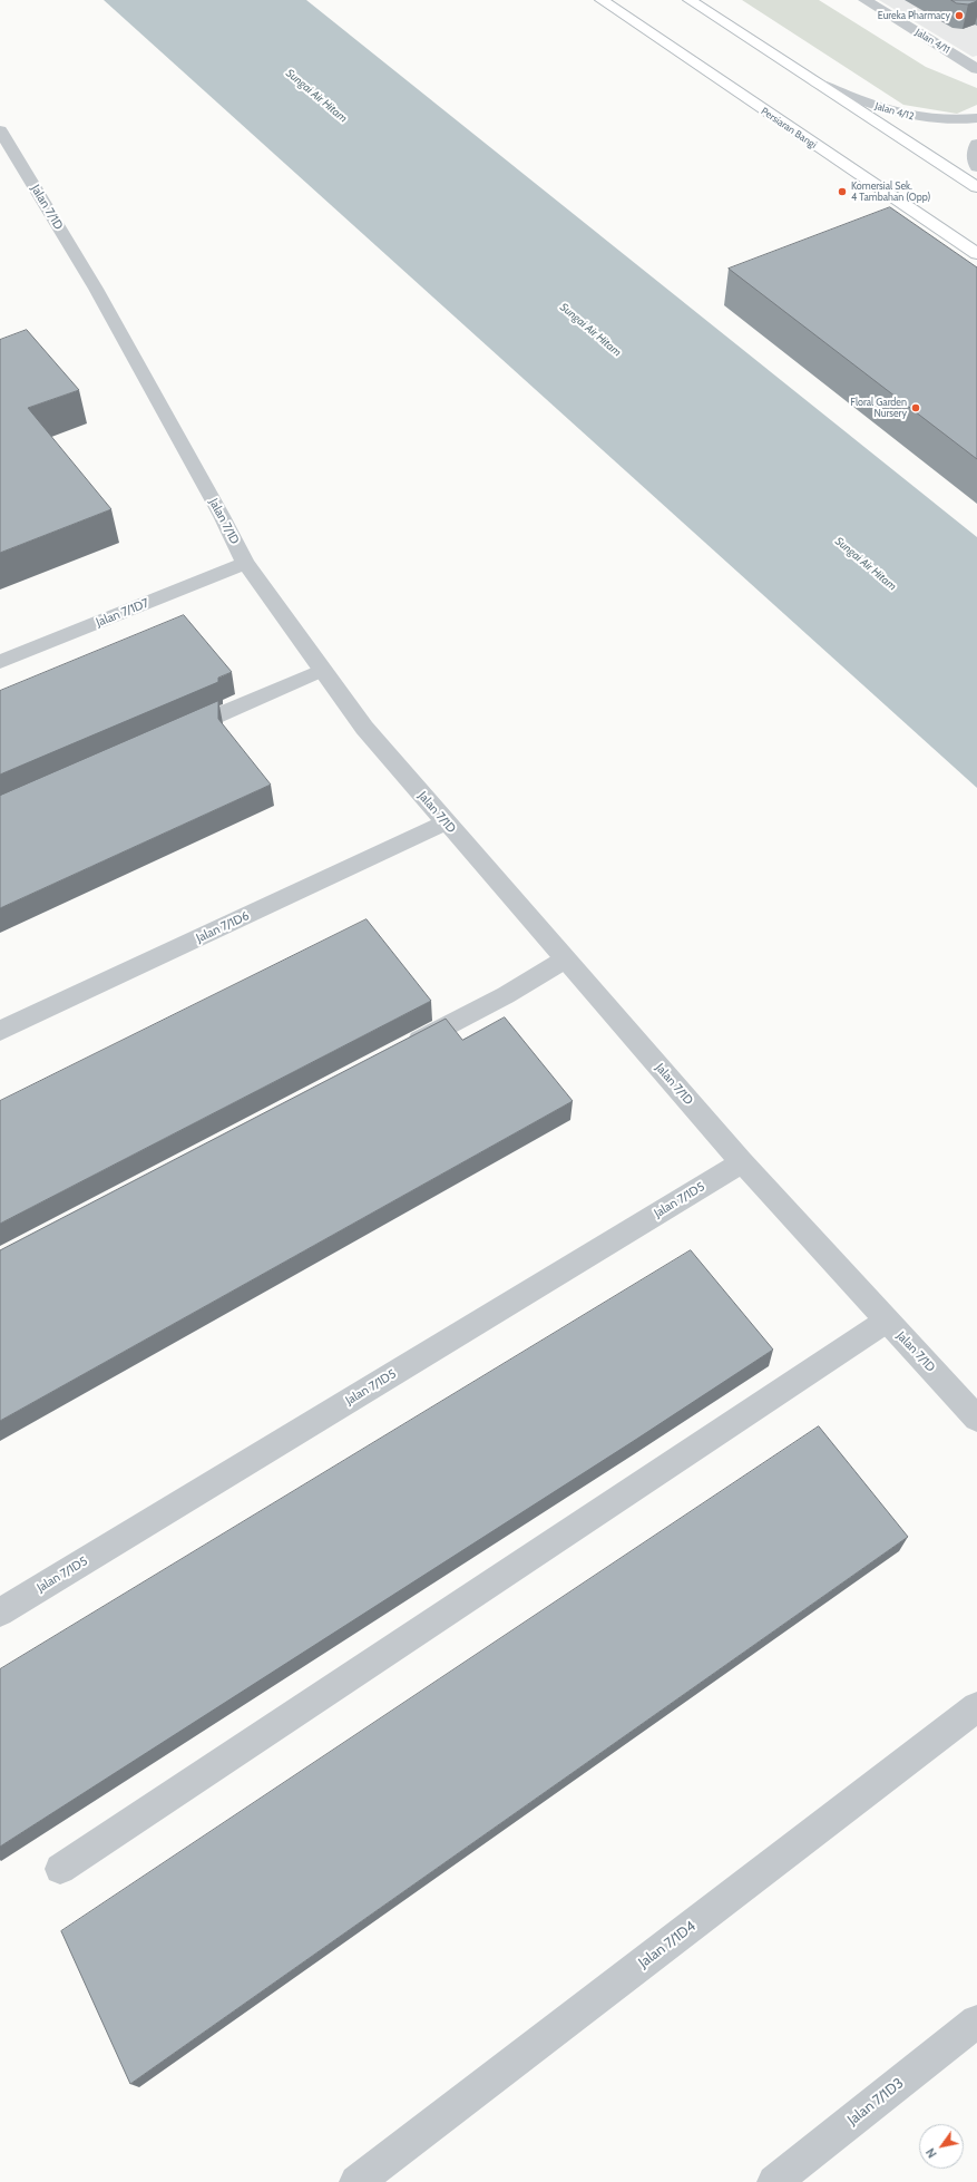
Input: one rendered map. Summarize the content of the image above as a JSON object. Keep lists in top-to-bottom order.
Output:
{
  "streets": {
    "main road": ["Persiaran Bangi"],
    "street": [
      "Jalan 4/11",
      "Jalan 4/12",
      "Jalan 7/1D",
      "Jalan 7/1D7",
      "Jalan 7/1D6",
      "Jalan 7/1D5",
      "Jalan 7/1D4",
      "Jalan 7/1D3"
    ]
  },
  "crossings": [
    ["Jalan 7/1D", "Jalan 7/1D7"],
    ["Jalan 7/1D", "Jalan 7/1D6"],
    ["Jalan 7/1D", "Jalan 7/1D5"]
  ],
  "water": ["Sungai Air Hitam"],
  "places": ["Eureka Pharmacy", "Komersial Sek. 4 Tambahan (Opp)", "Floral Garden Nursery"],
  "north": "bottom left"
}
